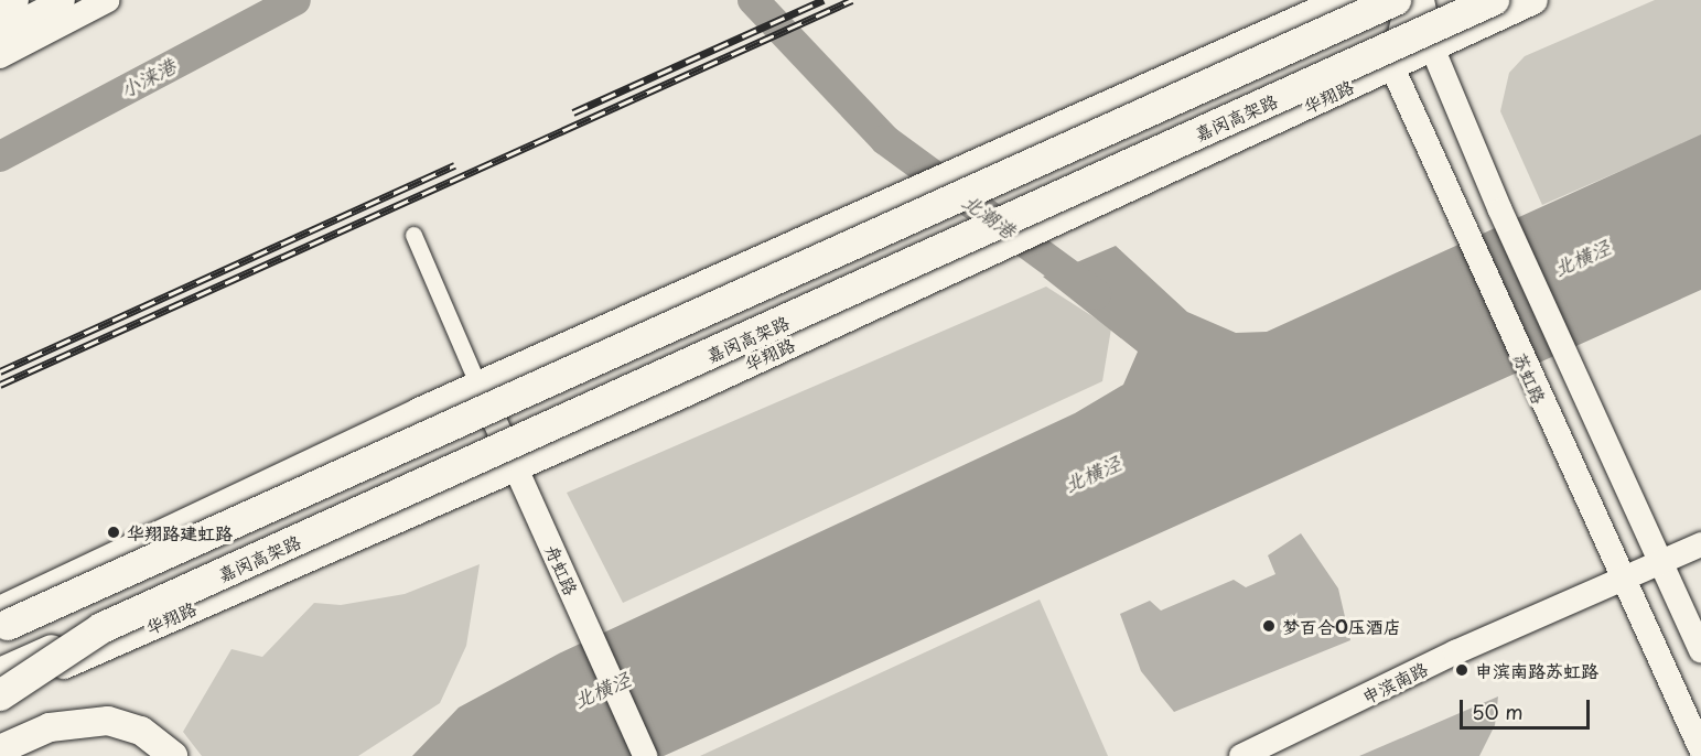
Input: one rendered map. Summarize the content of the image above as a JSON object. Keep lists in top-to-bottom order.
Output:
{
  "streets": {
    "highway": ["嘉闵高架路"],
    "main road": [
      "华翔路",
      "苏虹路",
      "舟虹路",
      "申滨南路"
    ]
  },
  "crossings": [
    ["华翔路", "苏虹路"],
    ["华翔路", "舟虹路"],
    ["苏虹路", "申滨南路"]
  ],
  "water": ["小涞港", "北潮港", "北横泾"],
  "places": ["华翔路建虹路", "梦百合0压酒店", "申滨南路苏虹路"],
  "scale_bar": "50 m"
}
